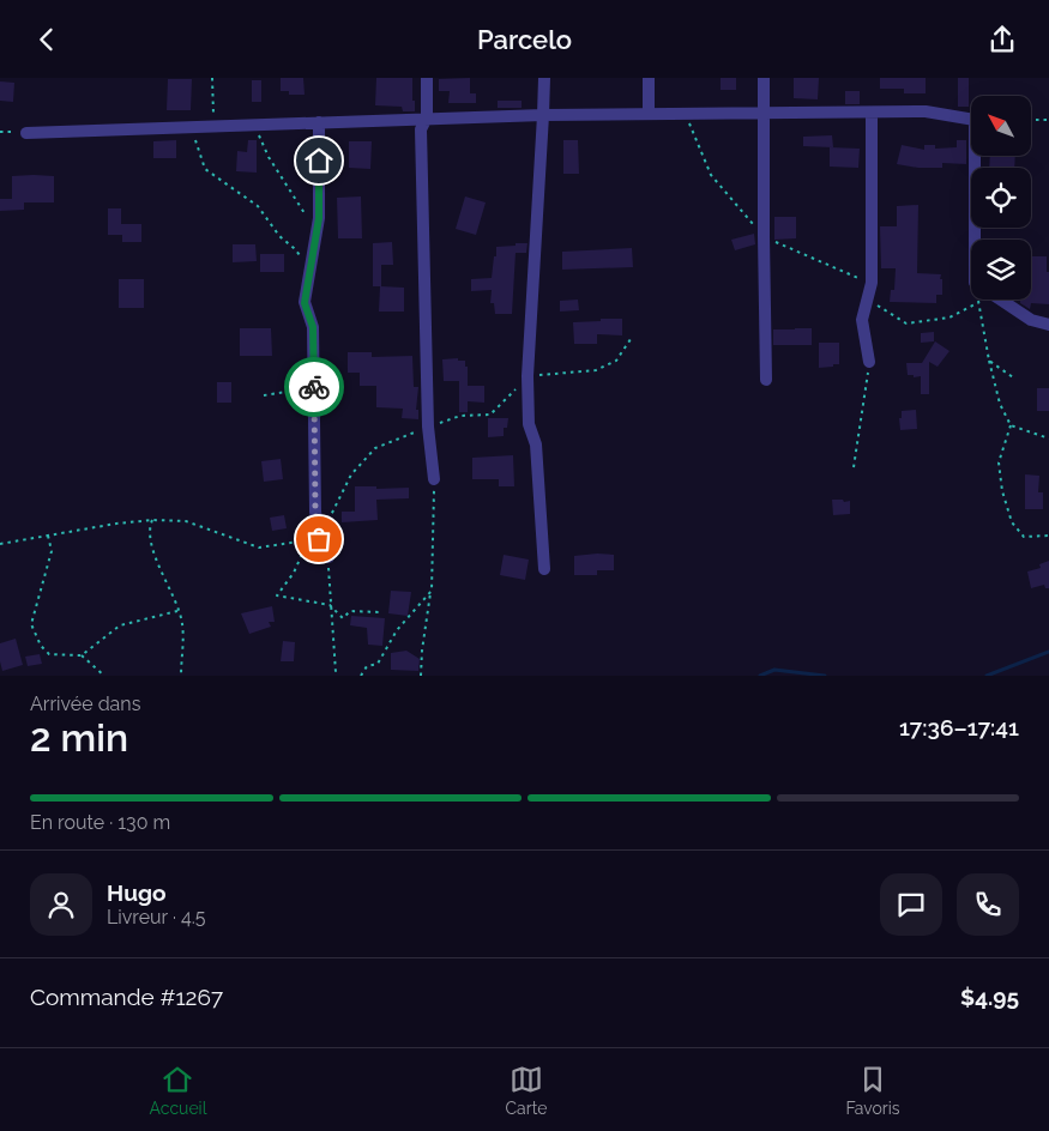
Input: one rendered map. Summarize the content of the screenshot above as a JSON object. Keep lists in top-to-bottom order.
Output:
{
  "north": "top left",
  "page": {
    "header": "Parcelo",
    "heading": ["2 min", "Arrivée dans", "17:36–17:41"],
    "panel": [
      "Hugo",
      "Livreur · 4.5",
      "Commande #1267",
      "$4.95"
    ],
    "bar": "En route · 130 m",
    "tabs": ["Accueil", "Carte", "Favoris"]
  }
}
